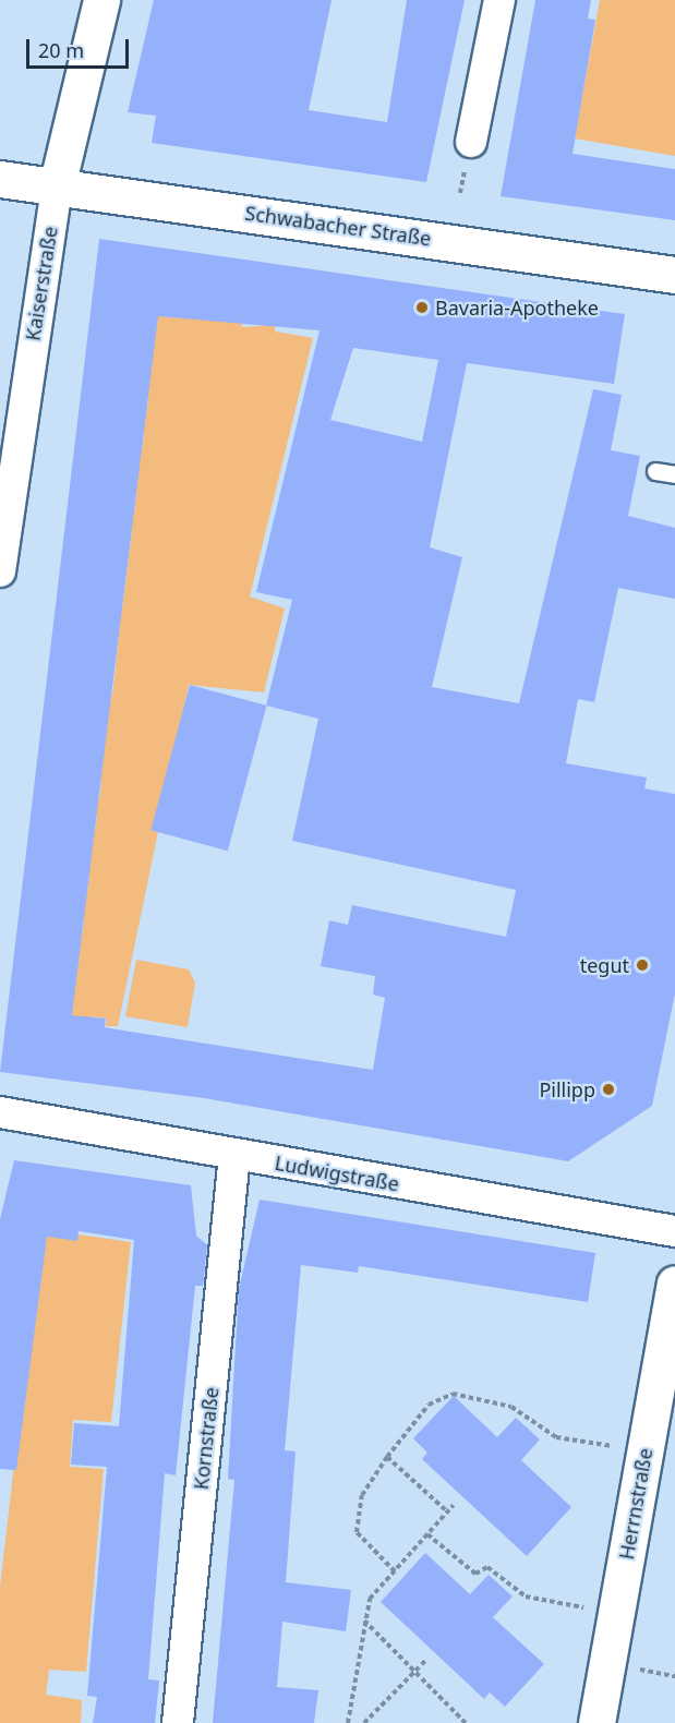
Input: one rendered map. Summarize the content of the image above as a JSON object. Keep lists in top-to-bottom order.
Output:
{
  "streets": {
    "main road": ["Schwabacher Straße", "Kaiserstraße", "Herrnstraße"],
    "street": ["Ludwigstraße", "Kornstraße"]
  },
  "crossings": [
    ["Schwabacher Straße", "Kaiserstraße"],
    ["Ludwigstraße", "Kornstraße"]
  ],
  "places": ["Bavaria-Apotheke", "tegut", "Pillipp"],
  "scale_bar": "20 m"
}
